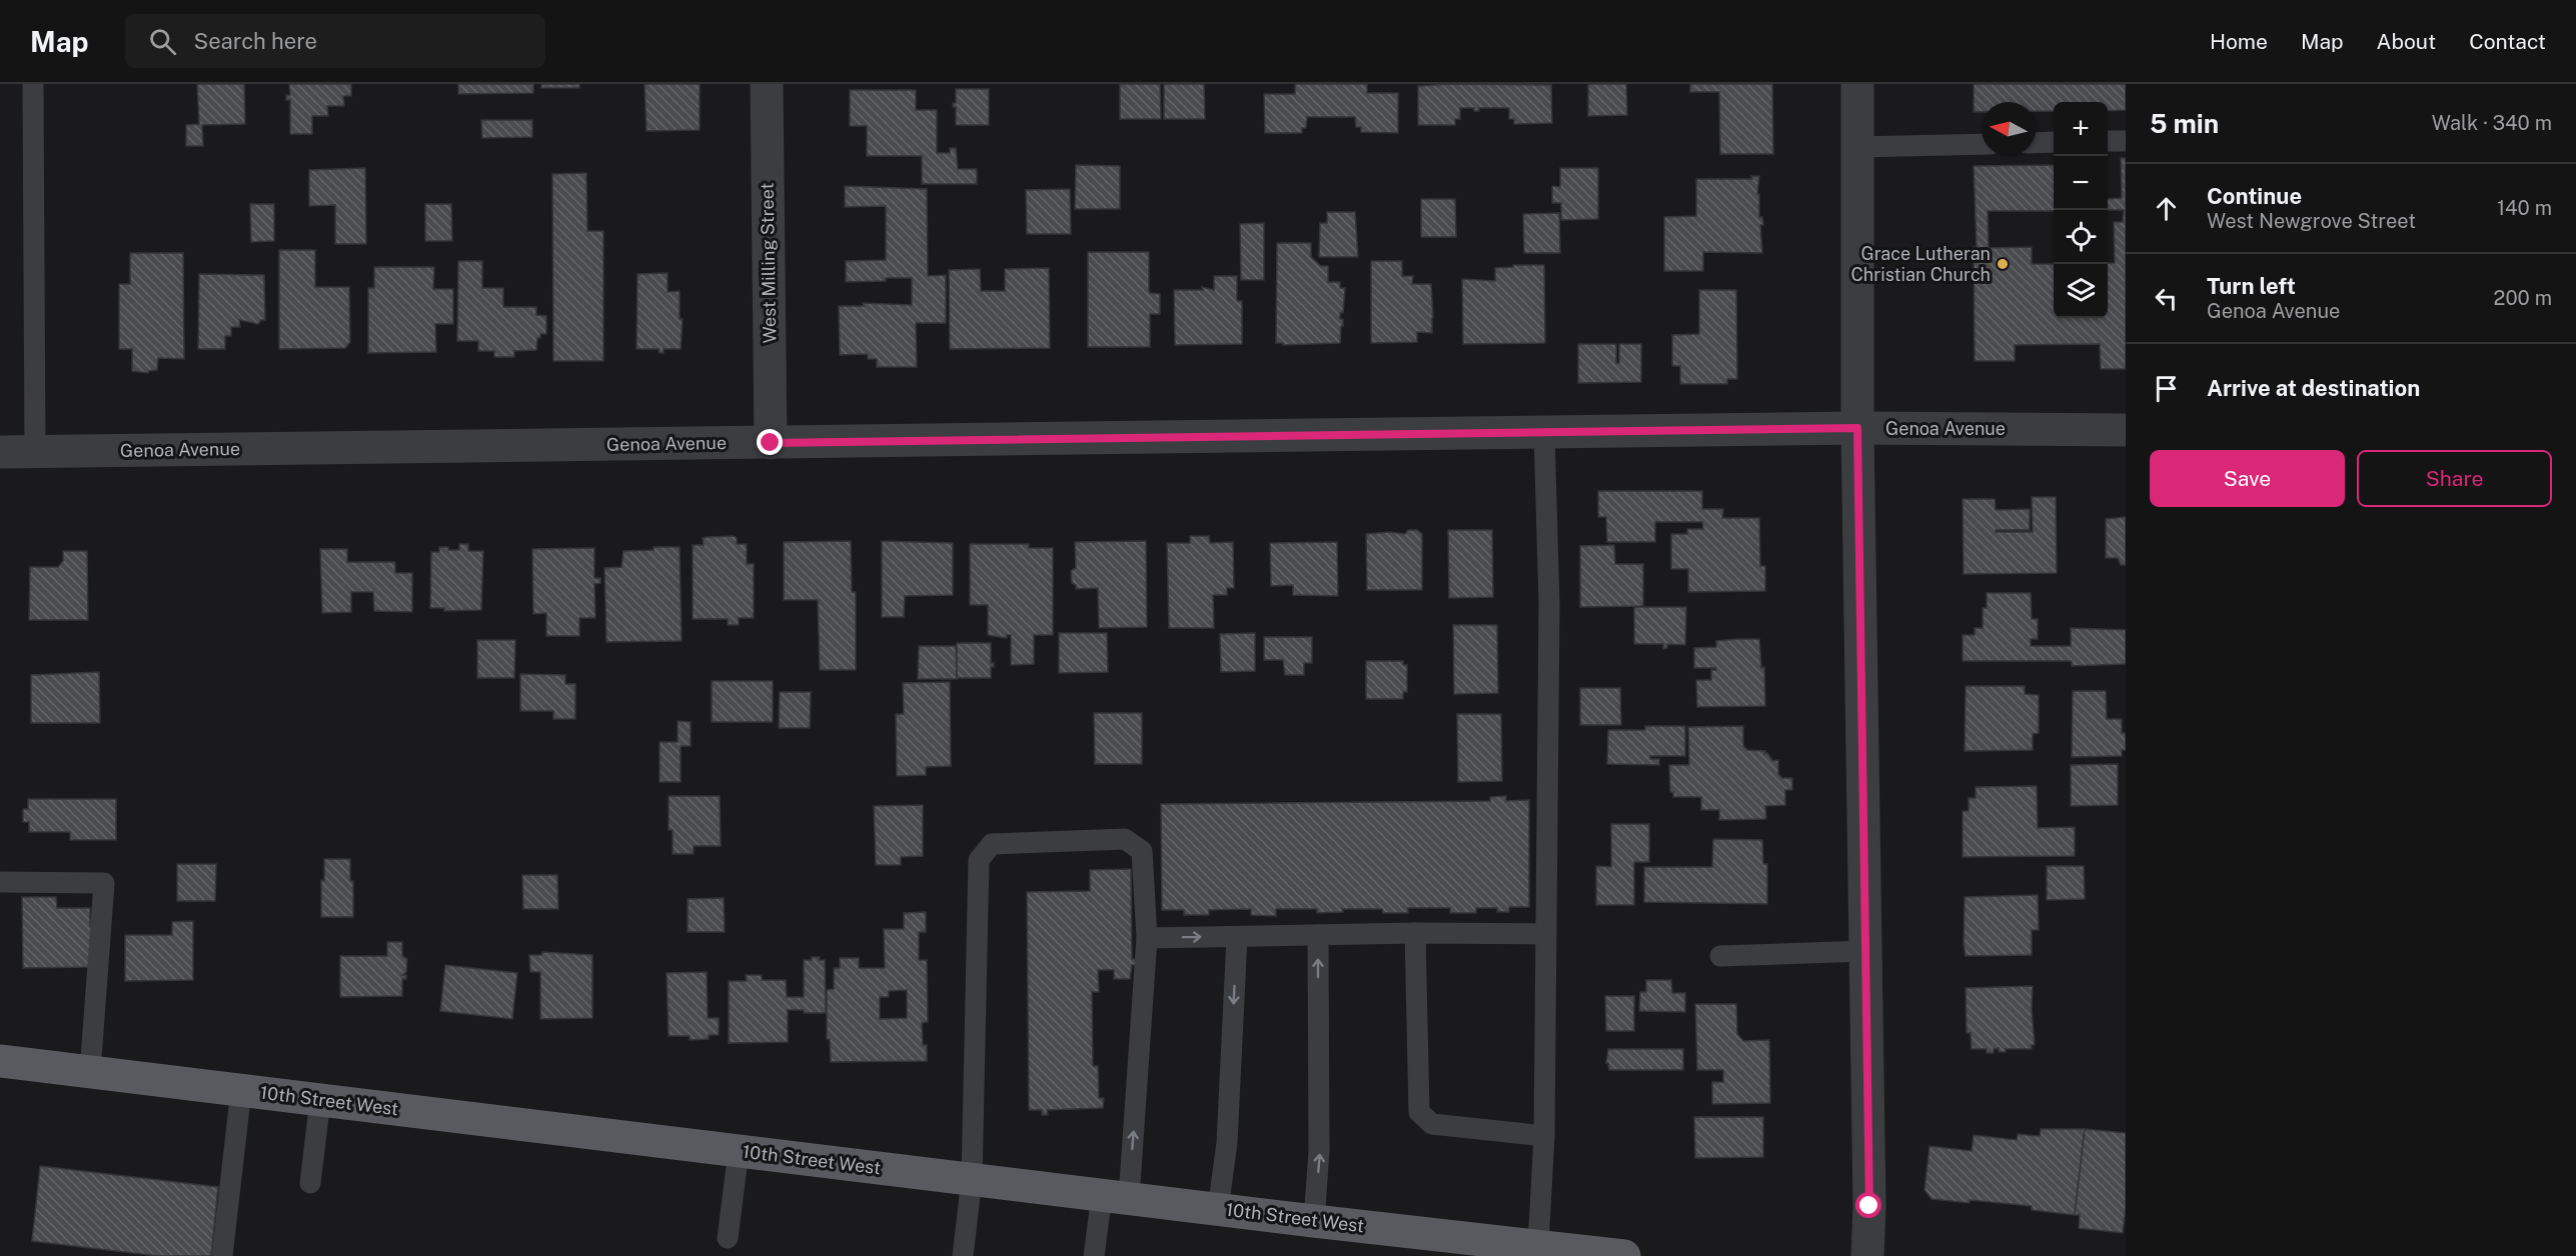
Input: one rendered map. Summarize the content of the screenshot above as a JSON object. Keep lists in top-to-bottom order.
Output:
{
  "streets": {
    "main road": ["10th Street West"],
    "street": ["West Milling Street", "Genoa Avenue"]
  },
  "crossings": [
    ["West Milling Street", "Genoa Avenue"]
  ],
  "places": ["Grace Lutheran Christian Church"],
  "north": "left",
  "page": {
    "header": "Map",
    "search": "Search here",
    "nav": [
      "Home",
      "Map",
      "About",
      "Contact"
    ],
    "heading": ["5 min", "Walk · 340 m"],
    "map_buttons": ["+", "−"],
    "list": [
      ["Continue", "West Newgrove Street", "140 m"],
      ["Turn left", "Genoa Avenue", "200 m"],
      "Arrive at destination"
    ],
    "buttons": ["Save", "Share"]
  }
}
